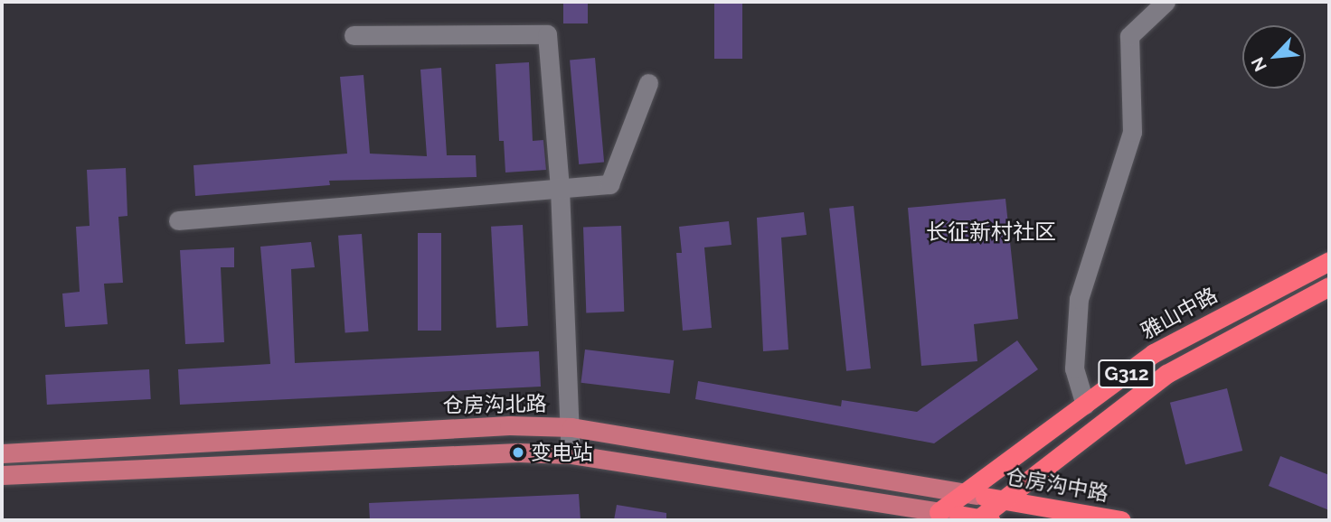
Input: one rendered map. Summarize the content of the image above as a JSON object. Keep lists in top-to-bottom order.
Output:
{
  "streets": {
    "highway": ["雅山中路", "G312", "仓房沟中路"],
    "main road": ["仓房沟北路"]
  },
  "crossings": [
    ["雅山中路", "仓房沟北路"],
    ["G312", "仓房沟北路"],
    ["G312", "仓房沟中路"],
    ["仓房沟北路", "仓房沟中路"]
  ],
  "districts": ["长征新村社区"],
  "places": ["变电站"],
  "north": "bottom left"
}
